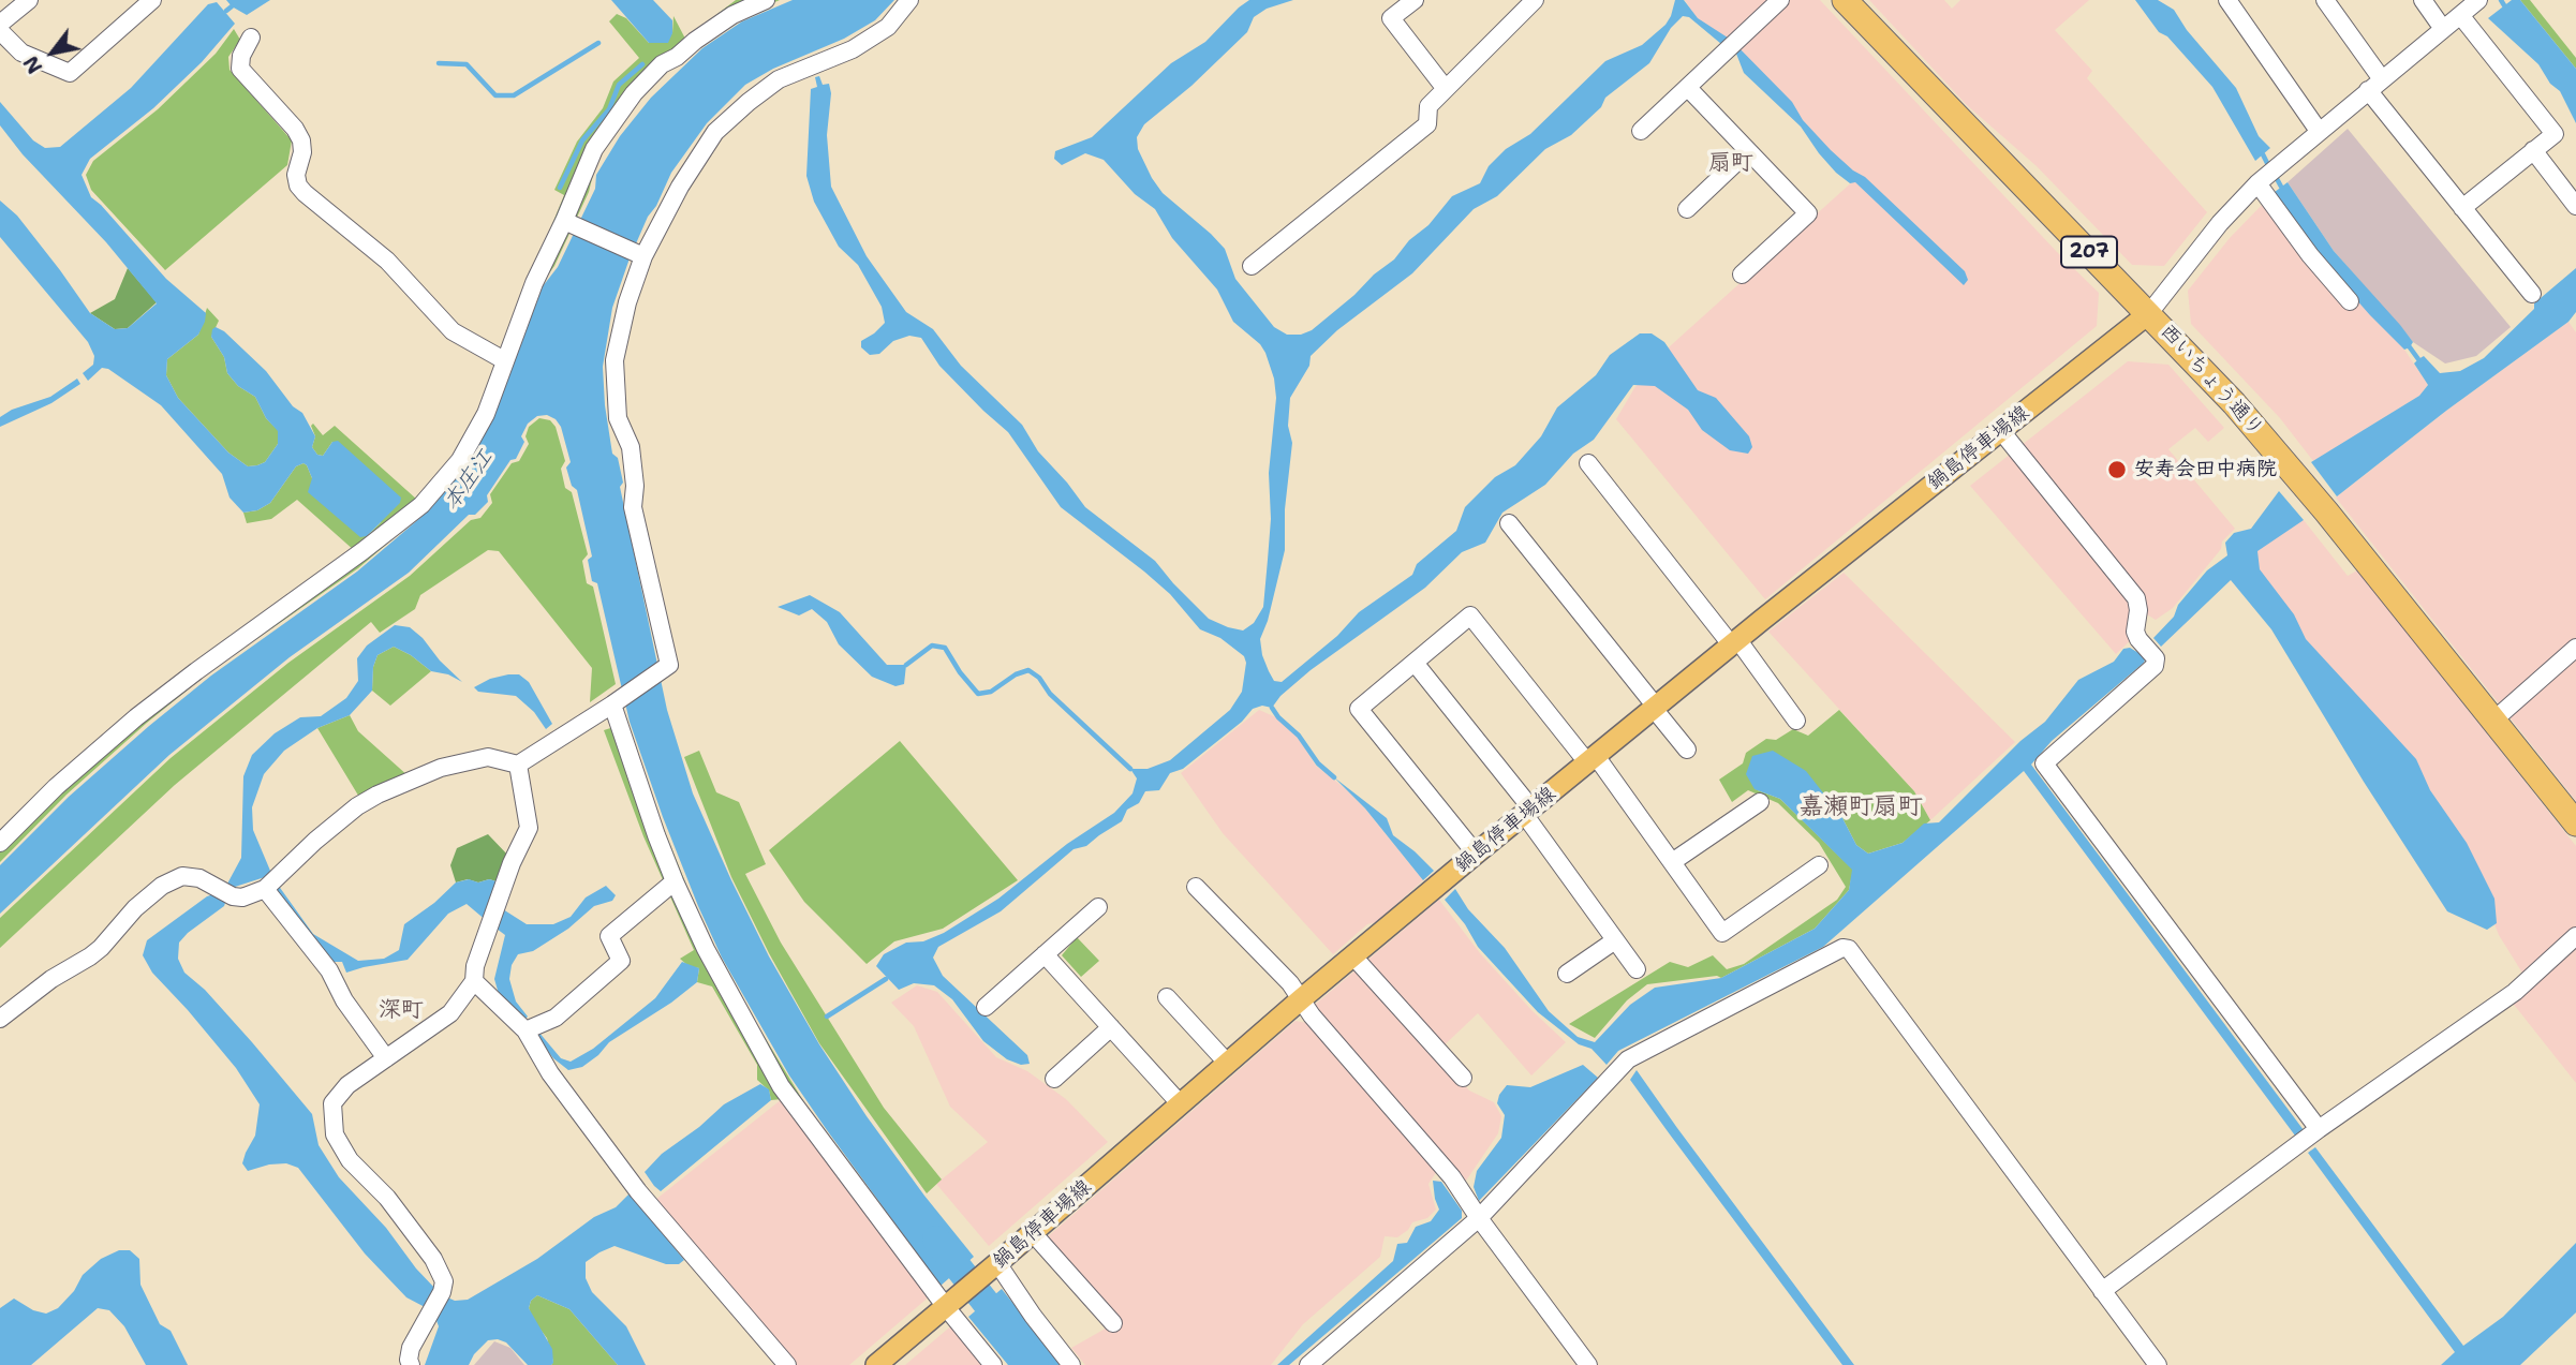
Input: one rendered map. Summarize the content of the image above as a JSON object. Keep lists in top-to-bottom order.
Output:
{
  "streets": {
    "highway": ["207", "西いちょう通り"],
    "main road": ["鍋島停車場線"]
  },
  "crossings": [
    ["西いちょう通り", "鍋島停車場線"]
  ],
  "districts": ["扇町", "嘉瀬町扇町", "深町"],
  "water": ["本庄江"],
  "places": ["安寿会田中病院"],
  "north": "bottom left"
}
